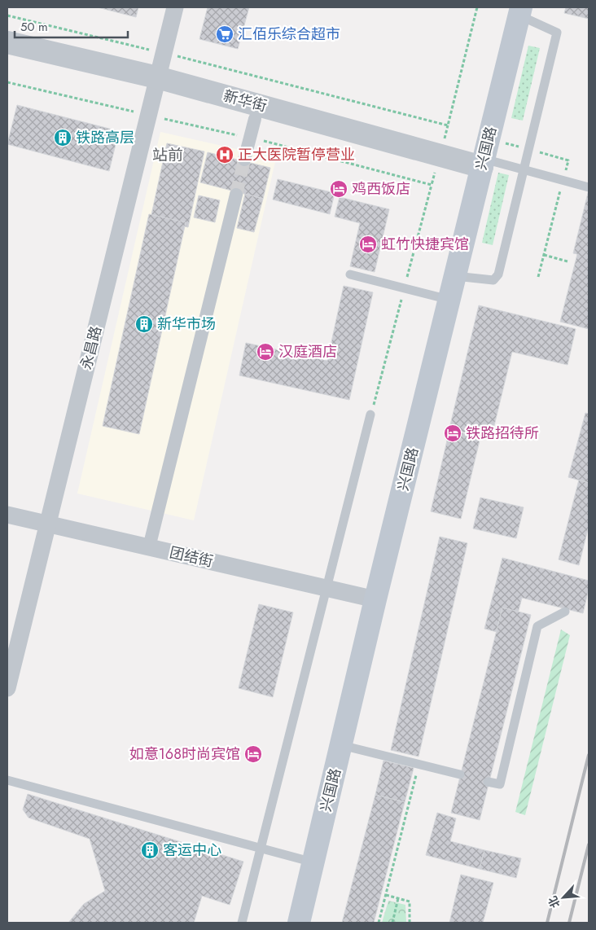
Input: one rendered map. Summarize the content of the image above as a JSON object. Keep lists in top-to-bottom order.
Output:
{
  "streets": {
    "main road": ["兴国路"],
    "street": ["新华街", "永昌路", "团结街"]
  },
  "crossings": [
    ["新华街", "兴国路"],
    ["新华街", "永昌路"],
    ["兴国路", "团结街"],
    ["永昌路", "团结街"]
  ],
  "districts": ["站前"],
  "places": {
    "supermarket": ["汇佰乐综合超市"],
    "building": ["铁路高层", "新华市场", "客运中心"],
    "hospital": ["正大医院暂停营业"],
    "hotel": [
      "鸡西饭店",
      "虹竹快捷宾馆",
      "汉庭酒店",
      "铁路招待所",
      "如意168时尚宾馆"
    ]
  },
  "scale_bar": "50 m",
  "north": "bottom left"
}
